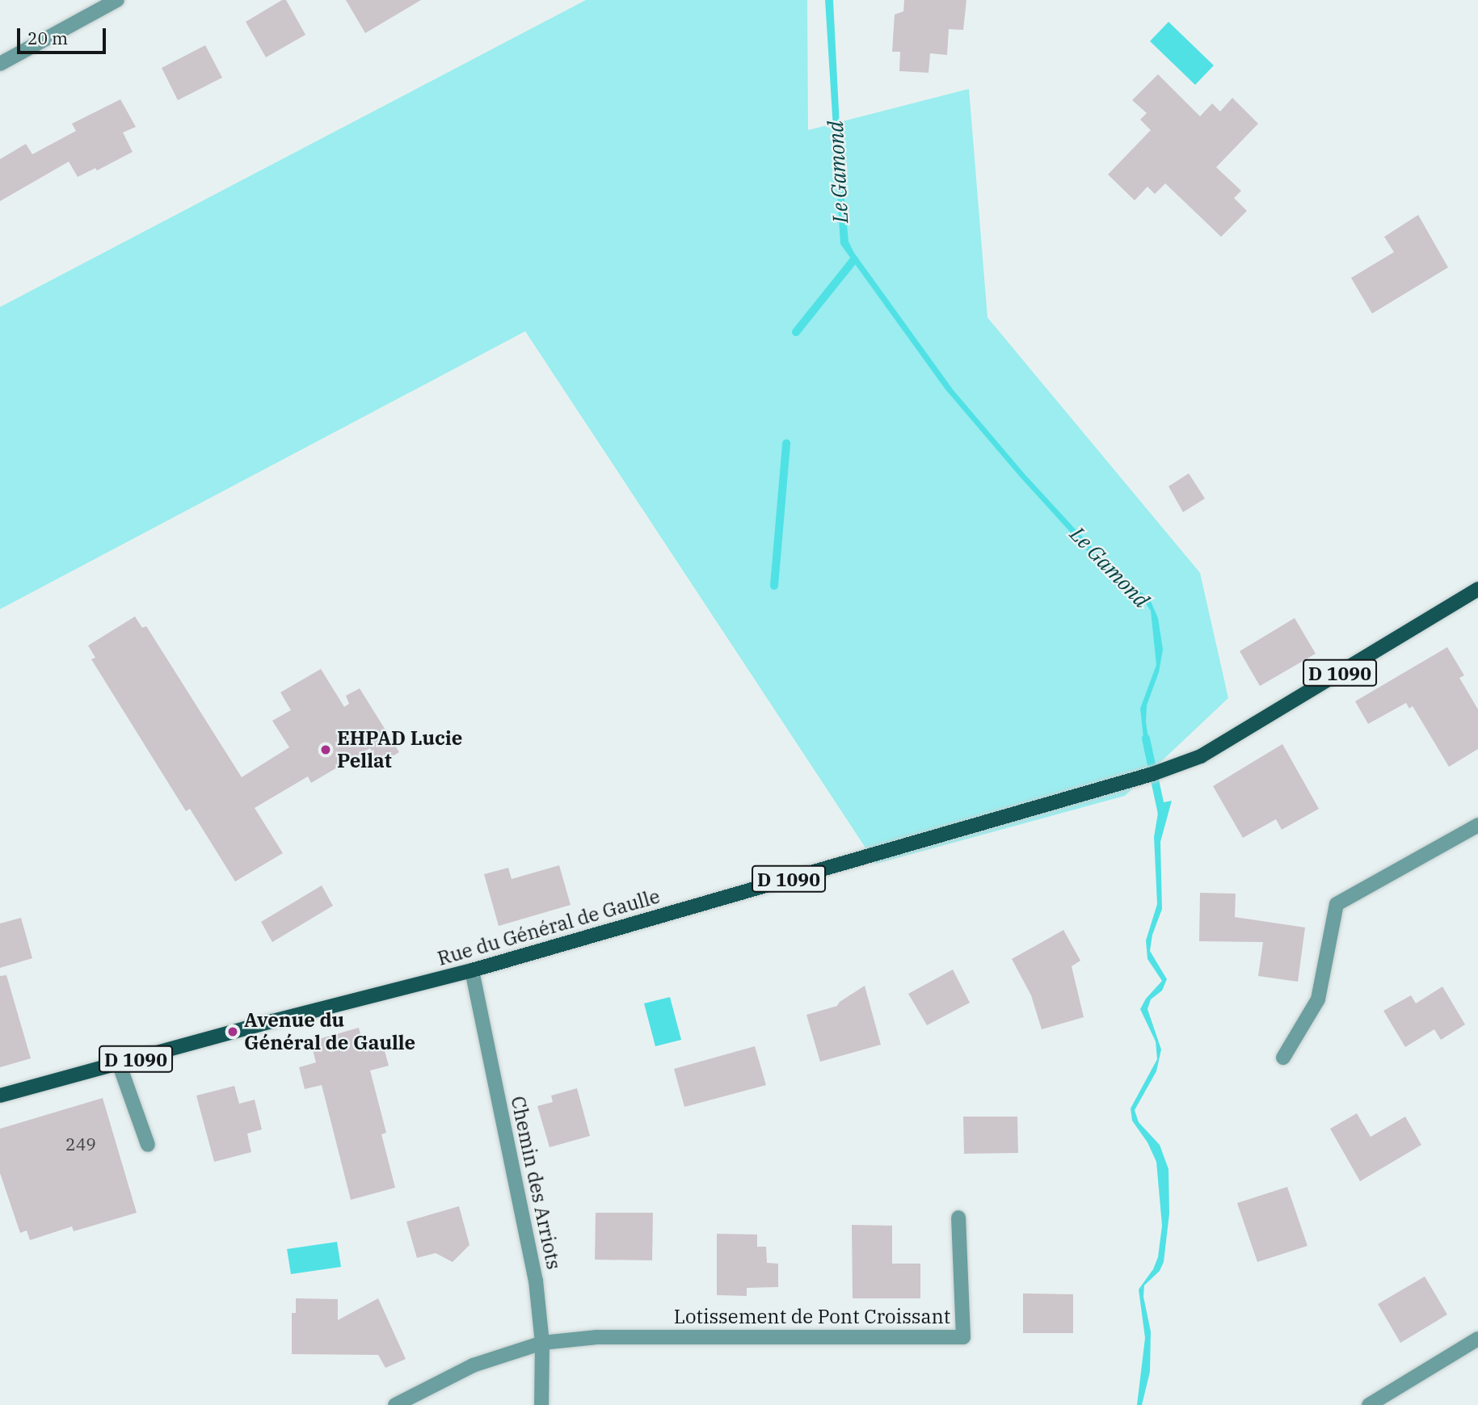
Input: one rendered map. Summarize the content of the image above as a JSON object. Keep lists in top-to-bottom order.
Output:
{
  "streets": {
    "main road": ["D 1090", "Rue du Général de Gaulle"],
    "street": ["Chemin des Arriots", "Lotissement de Pont Croissant"]
  },
  "crossings": [
    ["Rue du Général de Gaulle", "Chemin des Arriots"],
    ["Chemin des Arriots", "Lotissement de Pont Croissant"]
  ],
  "water": ["Le Gamond"],
  "places": ["EHPAD Lucie Pellat", "Avenue du Général de Gaulle"],
  "house_numbers": ["249"],
  "scale_bar": "20 m"
}
